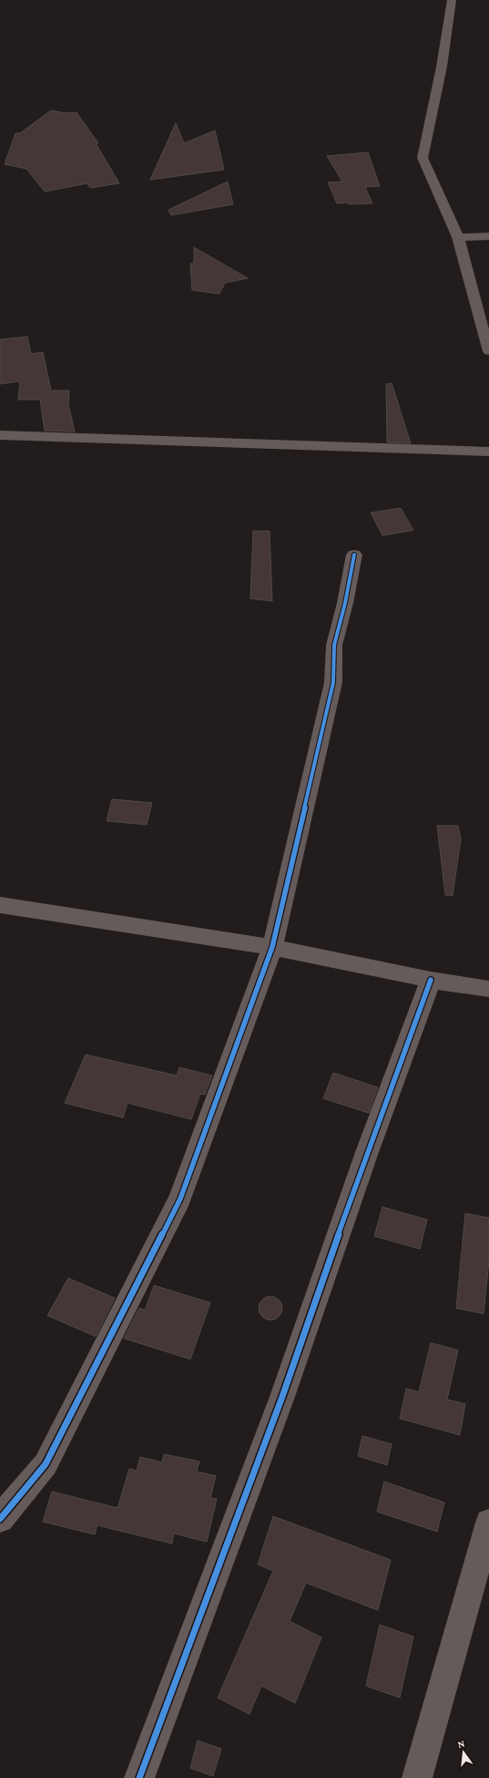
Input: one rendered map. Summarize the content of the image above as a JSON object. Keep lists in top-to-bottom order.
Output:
{
  "north": "top"
}
